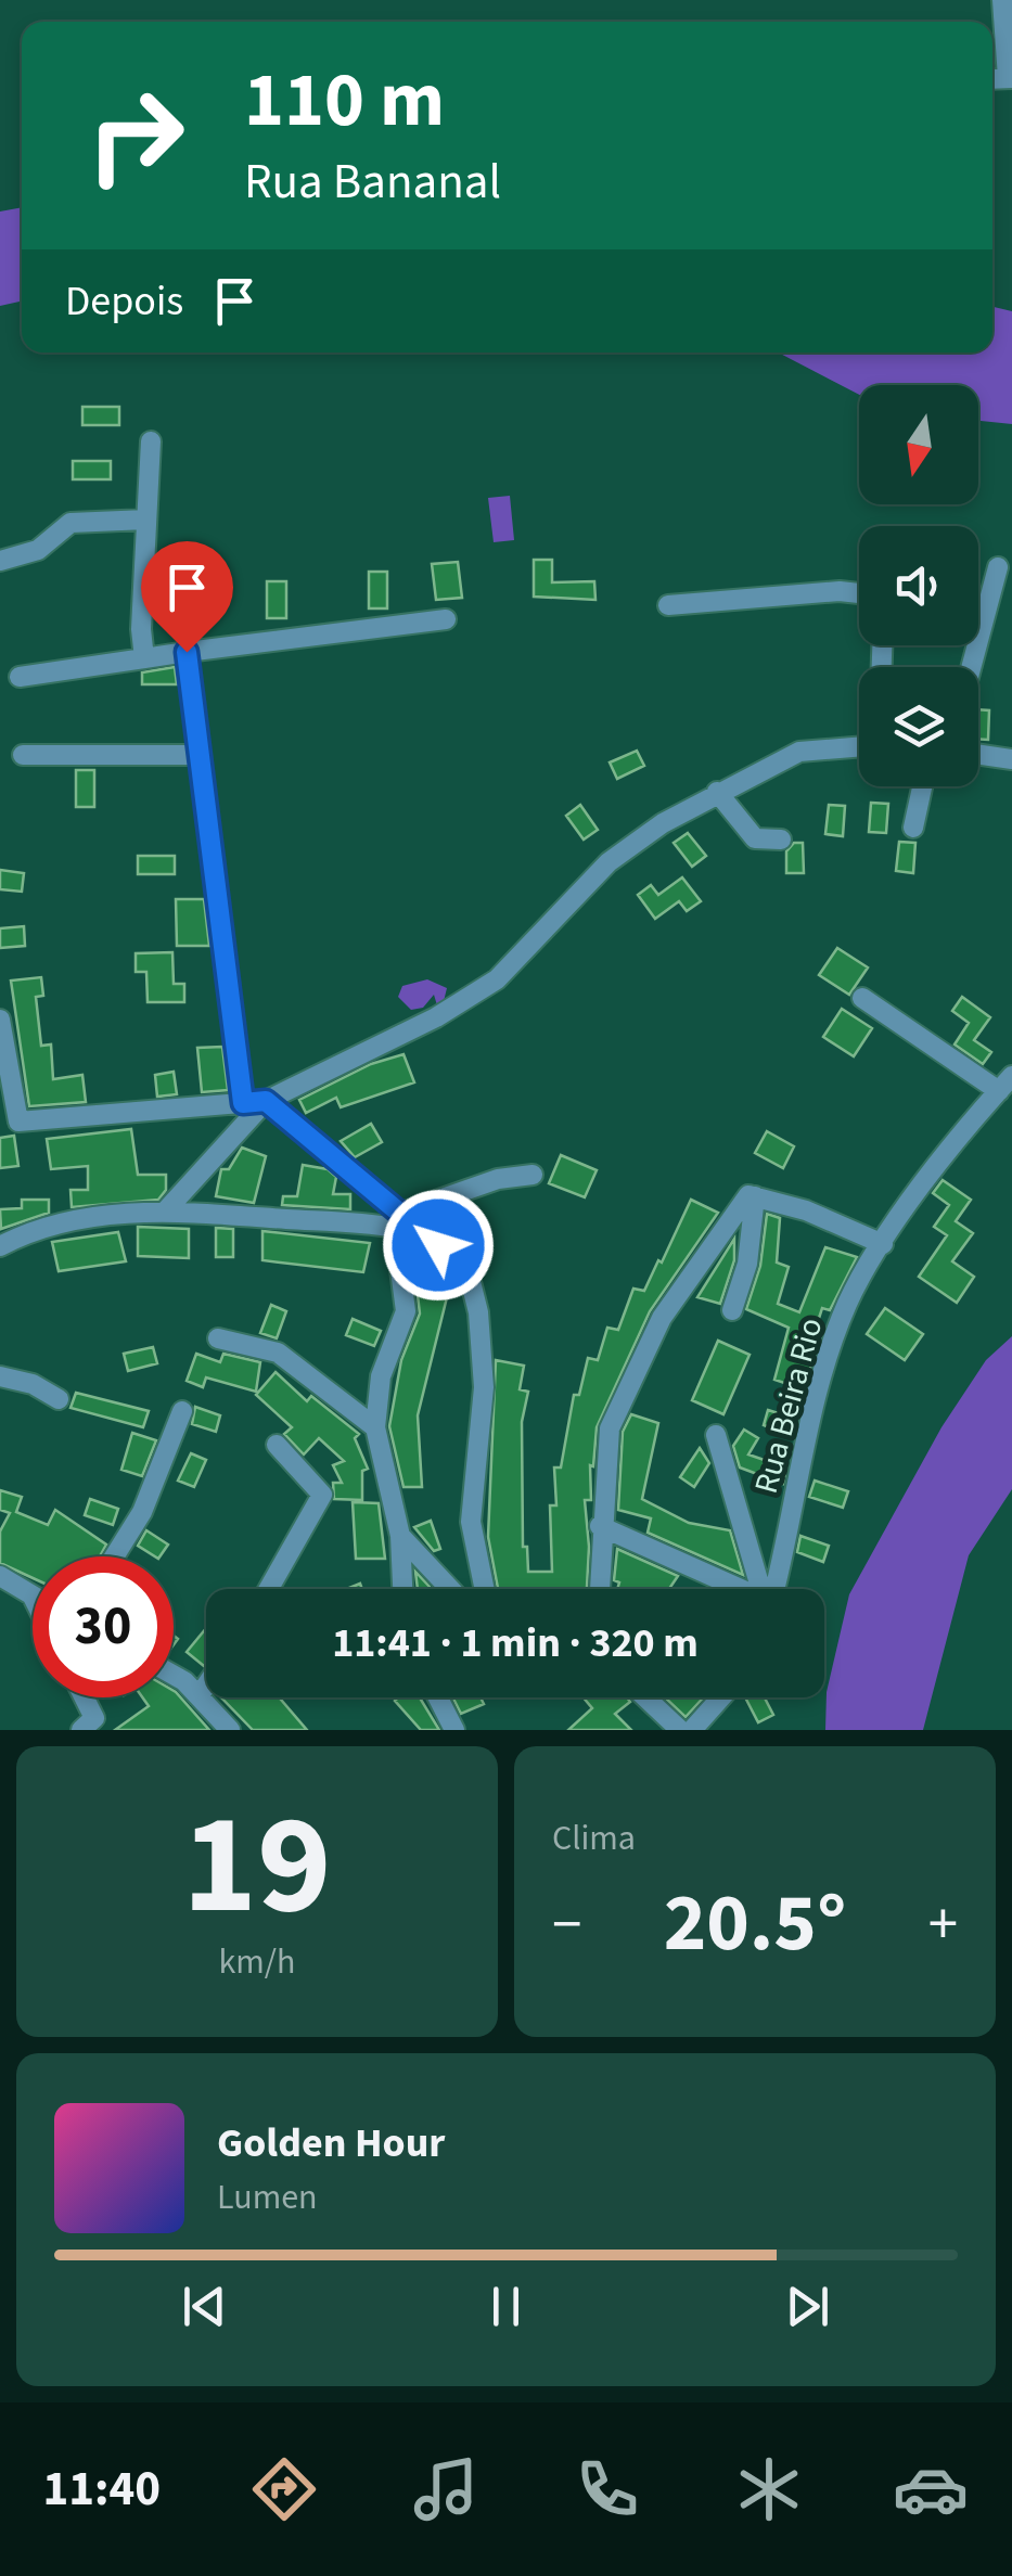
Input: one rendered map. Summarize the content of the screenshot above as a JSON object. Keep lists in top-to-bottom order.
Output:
{
  "streets": {
    "street": ["Rua Beira Rio"]
  },
  "north": "bottom",
  "page": {
    "turn": ["110 m", "Rua Bananal"],
    "then": "Depois",
    "limit": "30",
    "trip": "11:41 · 1 min · 320 m",
    "tile": [
      ["19", "km/h"],
      "Clima"
    ],
    "heat": ["−", "20.5°", "+"],
    "song": ["Golden Hour", "Lumen"],
    "tabs": "11:40"
  }
}
